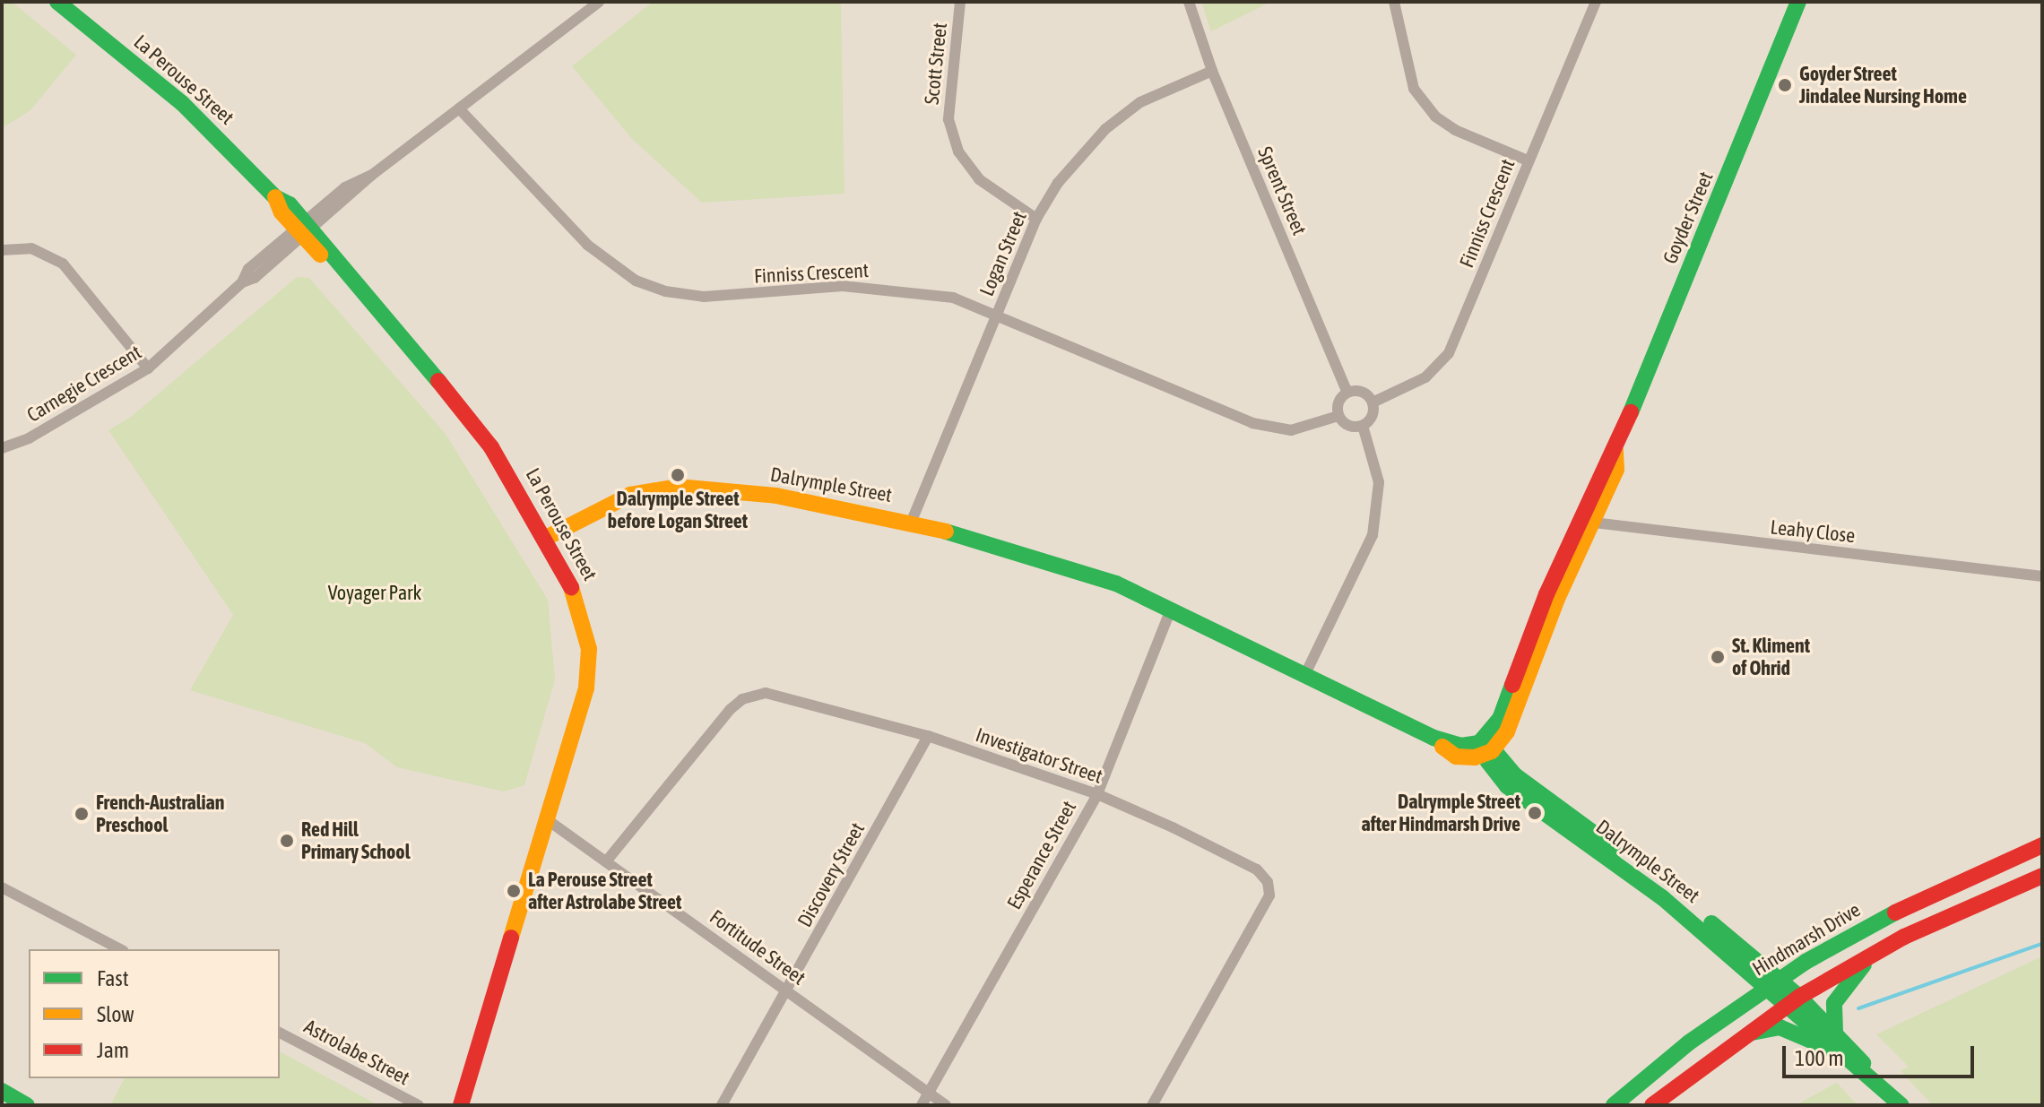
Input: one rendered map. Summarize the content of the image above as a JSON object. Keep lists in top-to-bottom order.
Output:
{
  "streets": {
    "street": [
      "Scott Street",
      "La Perouse Street",
      "Sprent Street",
      "Finniss Crescent",
      "Goyder Street",
      "Logan Street",
      "Carnegie Crescent",
      "Dalrymple Street",
      "Leahy Close",
      "Investigator Street",
      "Esperance Street",
      "Discovery Street",
      "Hindmarsh Drive",
      "Fortitude Street",
      "Astrolabe Street"
    ]
  },
  "crossings": [
    ["Scott Street", "Logan Street"],
    ["La Perouse Street", "Carnegie Crescent"],
    ["La Perouse Street", "Dalrymple Street"],
    ["La Perouse Street", "Fortitude Street"],
    ["Sprent Street", "Finniss Crescent"],
    ["Sprent Street", "Logan Street"],
    ["Finniss Crescent", "Logan Street"],
    ["Finniss Crescent", "Carnegie Crescent"],
    ["Goyder Street", "Dalrymple Street"],
    ["Goyder Street", "Leahy Close"],
    ["Logan Street", "Dalrymple Street"],
    ["Dalrymple Street", "Esperance Street"],
    ["Dalrymple Street", "Hindmarsh Drive"],
    ["Investigator Street", "Esperance Street"],
    ["Investigator Street", "Discovery Street"],
    ["Investigator Street", "Fortitude Street"],
    ["Esperance Street", "Fortitude Street"],
    ["Discovery Street", "Fortitude Street"]
  ],
  "parks": ["Voyager Park"],
  "places": [
    "Goyder Street Jindalee Nursing Home",
    "Dalrymple Street before Logan Street",
    "St. Kliment of Ohrid",
    "Dalrymple Street after Hindmarsh Drive",
    "French-Australian Preschool",
    "Red Hill Primary School",
    "La Perouse Street after Astrolabe Street"
  ],
  "legend": ["Fast", "Slow", "Jam"],
  "scale_bar": "100 m"
}
